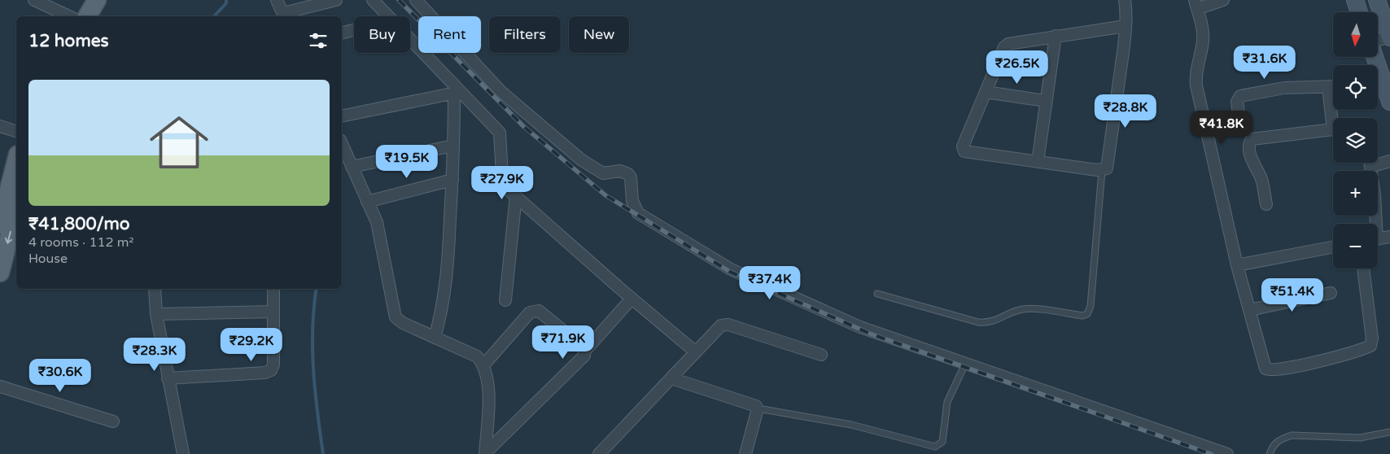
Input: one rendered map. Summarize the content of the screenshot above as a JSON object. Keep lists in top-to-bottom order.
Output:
{
  "north": "bottom",
  "page": {
    "map_buttons": ["+", "−"],
    "chip": [
      "Buy",
      "Rent",
      "Filters",
      "New"
    ],
    "heading": "12 homes",
    "price": [
      "₹31.6K",
      "₹26.5K",
      "₹28.8K",
      "₹41.8K",
      "₹19.5K",
      "₹27.9K",
      "₹37.4K",
      "₹51.4K",
      "₹71.9K",
      "₹29.2K",
      "₹28.3K",
      "₹30.6K"
    ],
    "list": [
      {
        "name": "₹41,800/mo",
        "note": "4 rooms · 112 m² · House"
      }
    ]
  }
}
